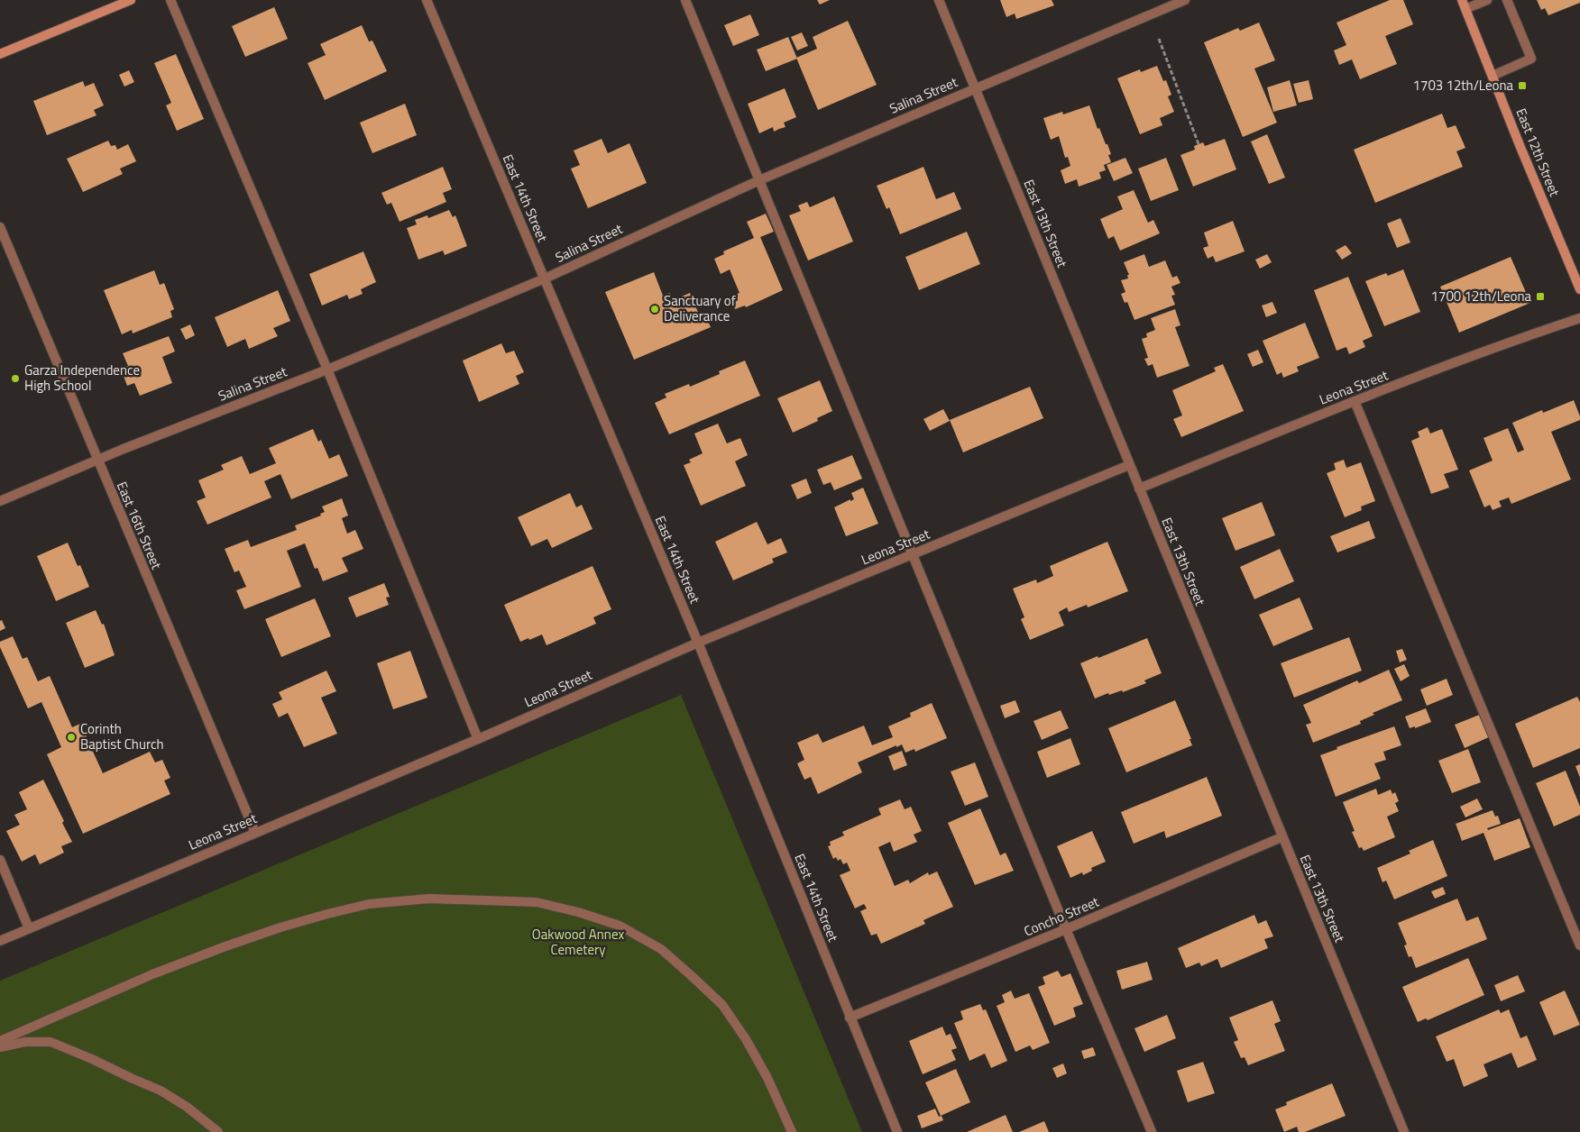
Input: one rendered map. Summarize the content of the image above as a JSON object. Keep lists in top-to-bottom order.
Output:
{
  "streets": {
    "street": [
      "Salina Street",
      "East 12th Street",
      "East 14th Street",
      "East 13th Street",
      "Leona Street",
      "East 16th Street",
      "Concho Street"
    ]
  },
  "crossings": [
    ["Salina Street", "East 14th Street"],
    ["Salina Street", "East 13th Street"],
    ["Salina Street", "East 16th Street"],
    ["East 14th Street", "Leona Street"],
    ["East 14th Street", "Concho Street"],
    ["East 13th Street", "Leona Street"],
    ["East 13th Street", "Concho Street"],
    ["Leona Street", "East 16th Street"]
  ],
  "parks": ["Oakwood Annex Cemetery"],
  "places": {
    "transit": ["1703 12th/Leona", "1700 12th/Leona"],
    "other": ["Sanctuary of Deliverance", "Garza Independence High School", "Corinth Baptist Church"]
  }
}
